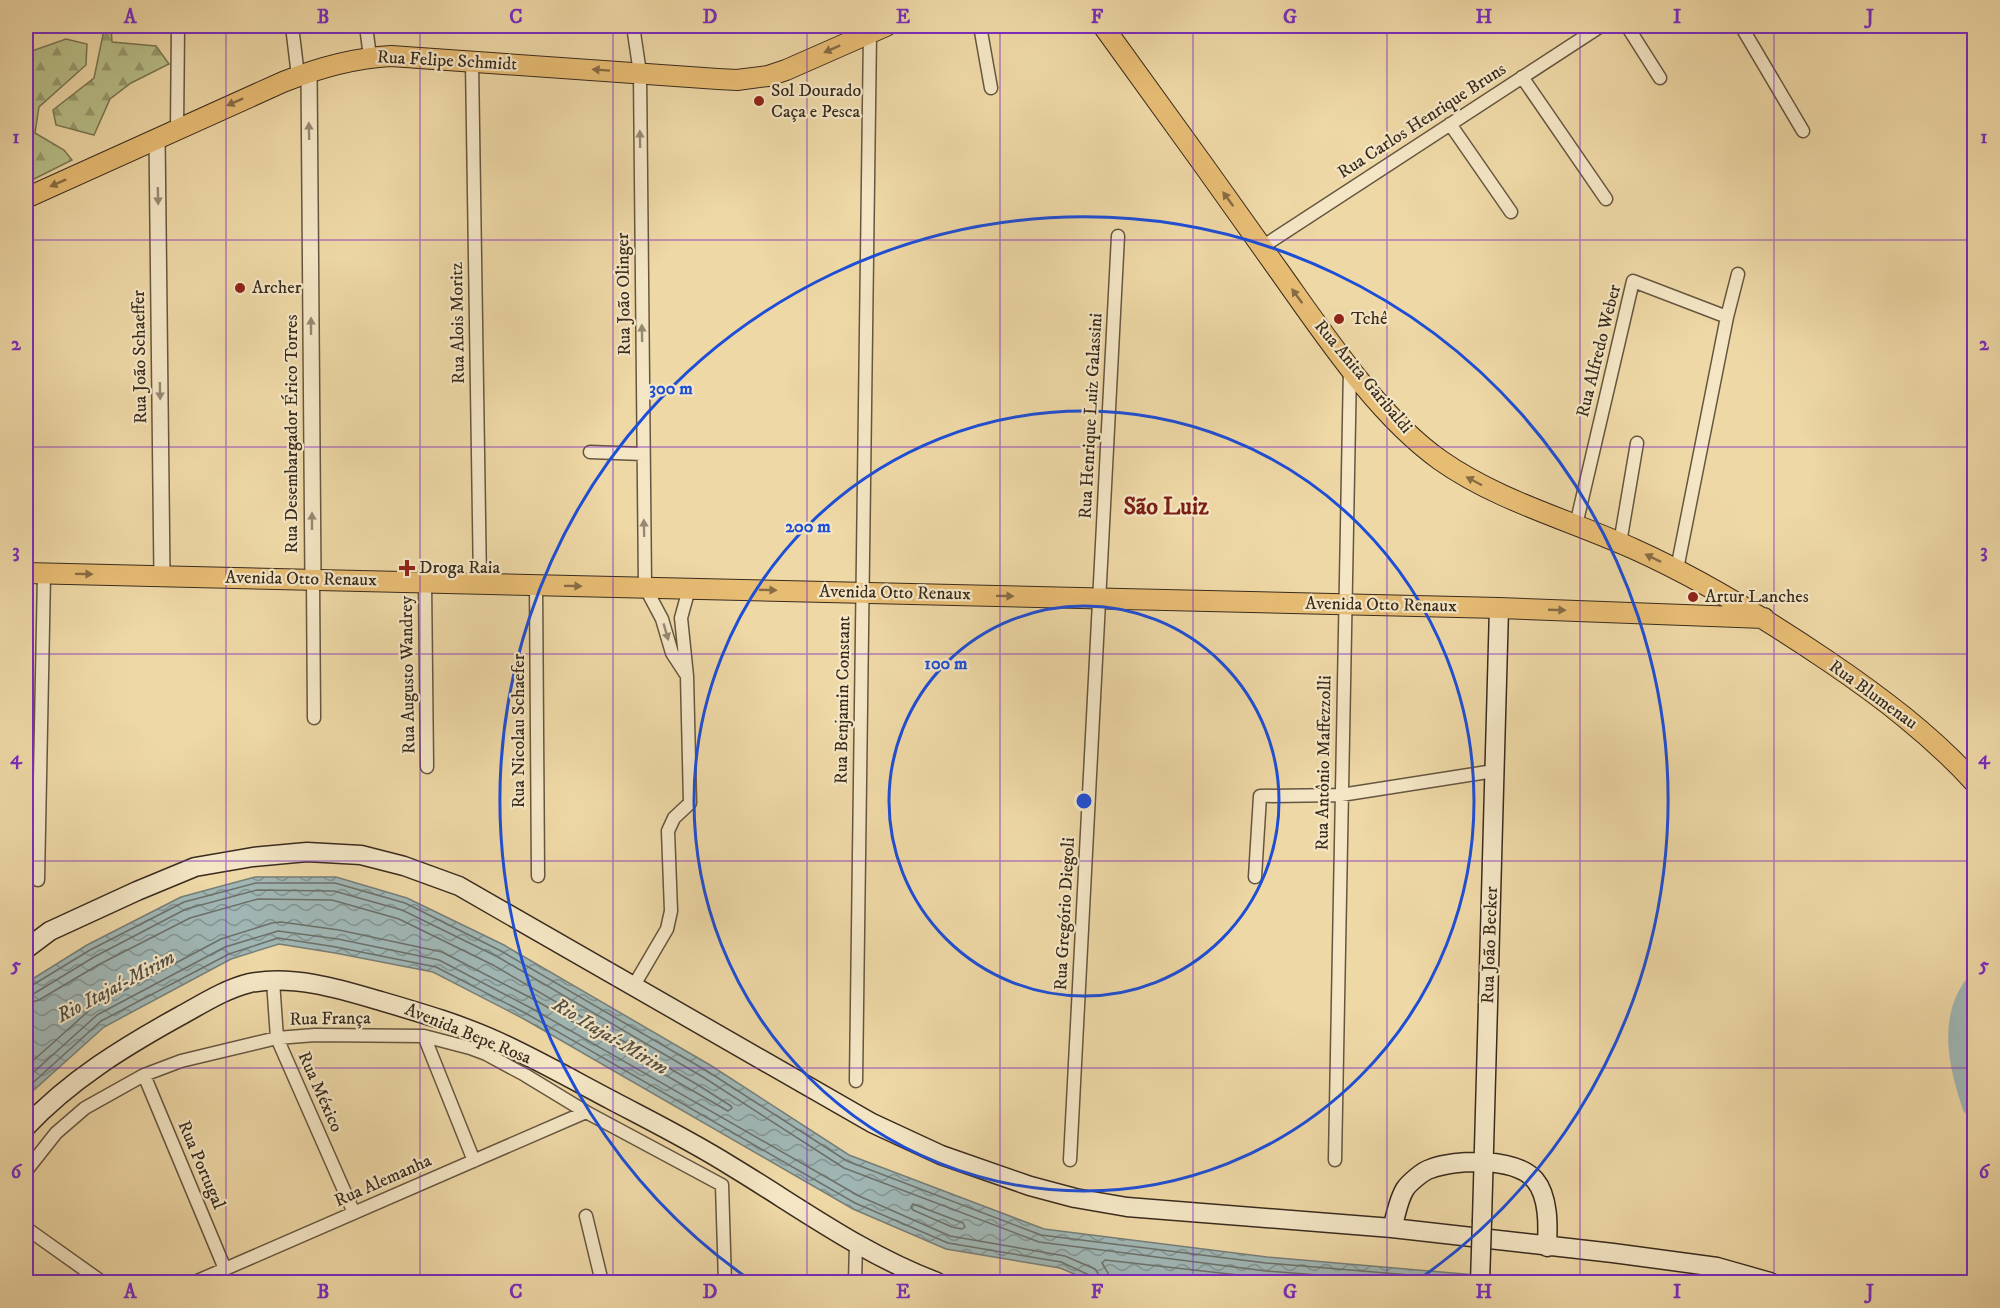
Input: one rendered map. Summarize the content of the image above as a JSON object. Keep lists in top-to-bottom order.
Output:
{
  "streets": {
    "main road": [
      "Rua Felipe Schmidt",
      "Rua Anita Garibaldi",
      "Avenida Otto Renaux",
      "Rua Blumenau",
      "Rua João Becker",
      "Avenida Bepe Rosa"
    ],
    "street": [
      "Rua Carlos Henrique Bruns",
      "Rua João Olinger",
      "Rua Alois Moritz",
      "Rua Alfredo Weber",
      "Rua João Schaeffer",
      "Rua Henrique Luiz Galassini",
      "Rua Desembargador Érico Torres",
      "Rua Augusto Wandrey",
      "Rua Benjamin Constant",
      "Rua Nicolau Schaefer",
      "Rua Antônio Maffezzolli",
      "Rua Gregório Diegoli",
      "Rua França",
      "Rua México",
      "Rua Portugal",
      "Rua Alemanha"
    ]
  },
  "crossings": [
    ["Rua Felipe Schmidt", "Rua João Olinger"],
    ["Rua Felipe Schmidt", "Rua Alois Moritz"],
    ["Rua Felipe Schmidt", "Rua João Schaeffer"],
    ["Rua Felipe Schmidt", "Rua Desembargador Érico Torres"],
    ["Rua Felipe Schmidt", "Rua Benjamin Constant"],
    ["Rua Carlos Henrique Bruns", "Rua Anita Garibaldi"],
    ["Rua João Olinger", "Avenida Otto Renaux"],
    ["Rua Alois Moritz", "Avenida Otto Renaux"],
    ["Rua Alfredo Weber", "Rua Anita Garibaldi"],
    ["Rua João Schaeffer", "Avenida Otto Renaux"],
    ["Rua Anita Garibaldi", "Avenida Otto Renaux"],
    ["Rua Anita Garibaldi", "Rua Blumenau"],
    ["Rua Anita Garibaldi", "Rua Antônio Maffezzolli"],
    ["Rua Henrique Luiz Galassini", "Avenida Otto Renaux"],
    ["Rua Henrique Luiz Galassini", "Rua Gregório Diegoli"],
    ["Rua Desembargador Érico Torres", "Avenida Otto Renaux"],
    ["Avenida Otto Renaux", "Rua Augusto Wandrey"],
    ["Avenida Otto Renaux", "Rua Blumenau"],
    ["Avenida Otto Renaux", "Rua Benjamin Constant"],
    ["Avenida Otto Renaux", "Rua Nicolau Schaefer"],
    ["Avenida Otto Renaux", "Rua Antônio Maffezzolli"],
    ["Avenida Otto Renaux", "Rua Gregório Diegoli"],
    ["Avenida Otto Renaux", "Rua João Becker"],
    ["Rua França", "Rua México"],
    ["Rua França", "Rua Portugal"],
    ["Rua França", "Rua Alemanha"],
    ["Avenida Bepe Rosa", "Rua México"],
    ["Rua México", "Rua Alemanha"],
    ["Rua Portugal", "Rua Alemanha"]
  ],
  "one_way": [
    "Rua Felipe Schmidt",
    "Rua João Olinger",
    "Rua João Schaeffer",
    "Rua Anita Garibaldi",
    "Rua Desembargador Érico Torres",
    "Avenida Otto Renaux"
  ],
  "districts": ["São Luiz"],
  "water": ["Rio Itajaí-Mirim"],
  "places": {
    "other": [
      "Sol Dourado Caça e Pesca",
      "Archer",
      "Tchê",
      "Artur Lanches"
    ],
    "health": ["Droga Raia"]
  },
  "grid": {
    "columns": [
      "A",
      "B",
      "C",
      "D",
      "E",
      "F",
      "G",
      "H",
      "I",
      "J"
    ],
    "rows": [
      "1",
      "2",
      "3",
      "4",
      "5",
      "6"
    ]
  },
  "rings": ["300 m", "200 m", "100 m"]
}
